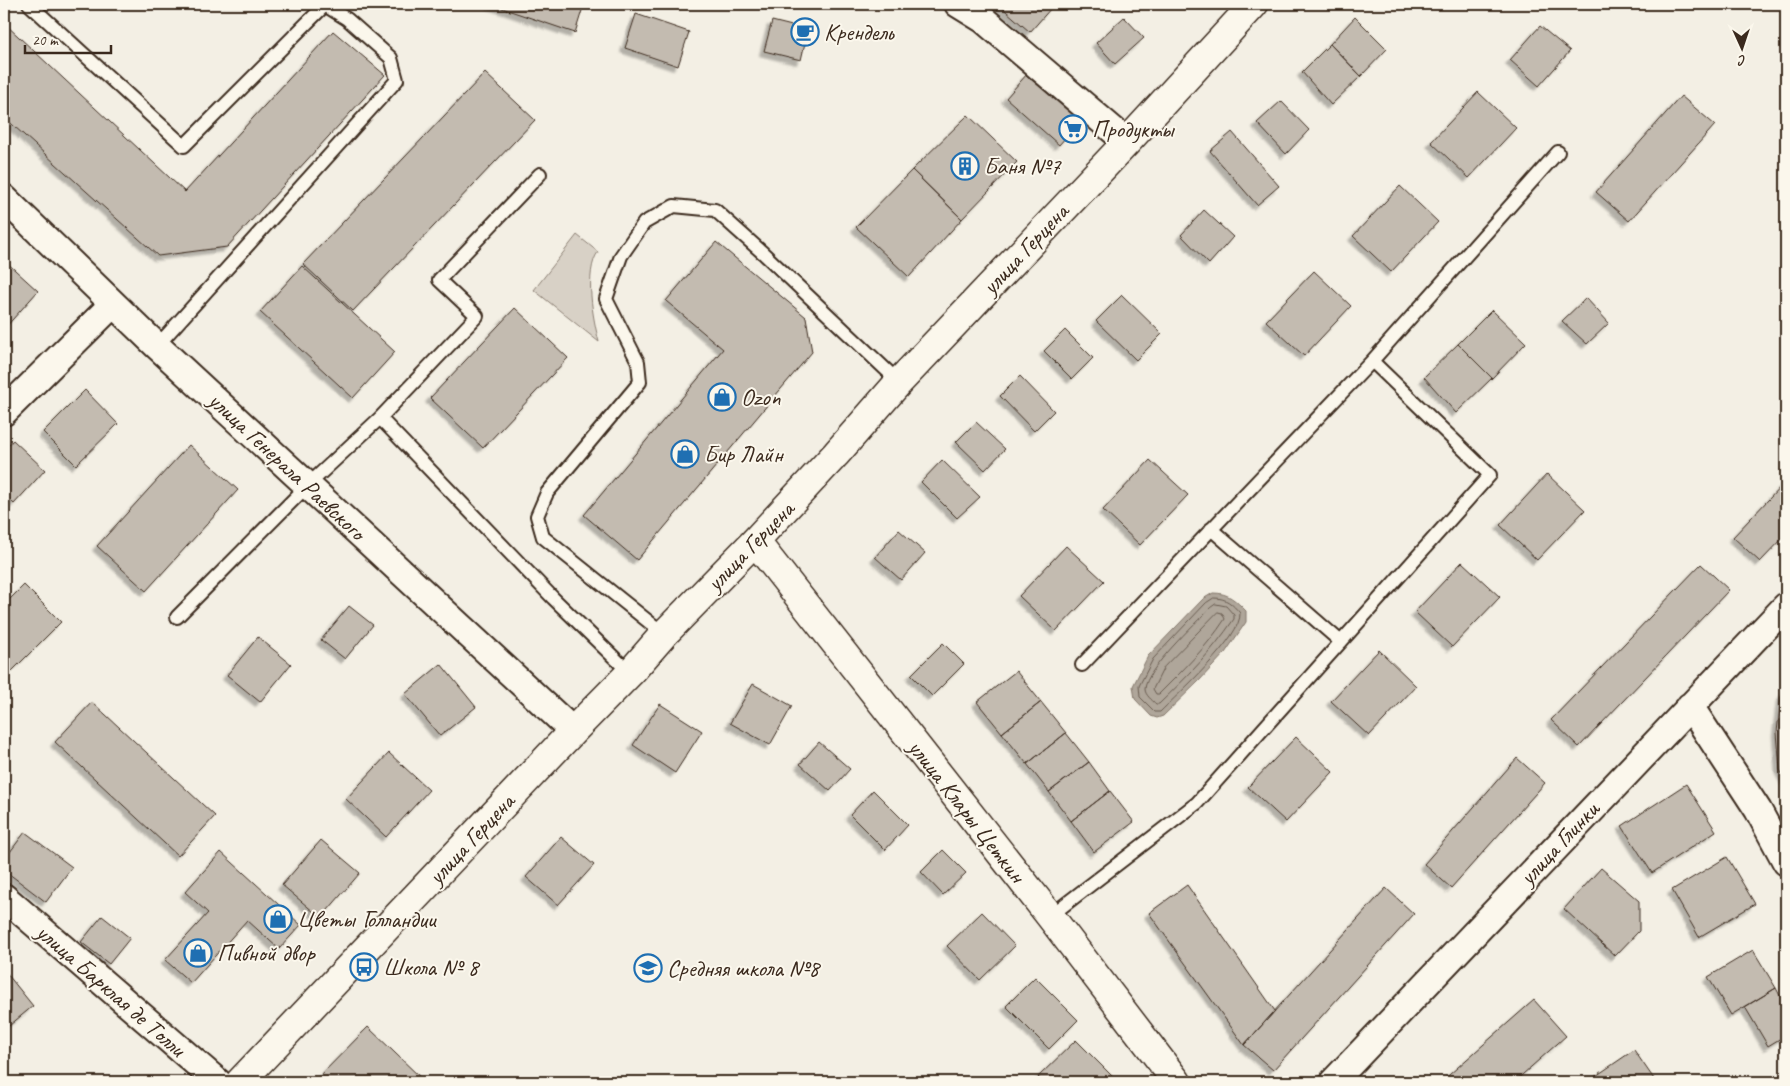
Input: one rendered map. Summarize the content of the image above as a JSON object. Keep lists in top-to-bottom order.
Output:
{
  "streets": {
    "main road": ["улица Герцена", "улица Клары Цеткин"],
    "street": ["улица Генерала Раевского", "улица Глинки", "улица Барклая де Толли"]
  },
  "crossings": [
    ["улица Герцена", "улица Генерала Раевского"],
    ["улица Герцена", "улица Клары Цеткин"]
  ],
  "places": {
    "cafe": ["Крендель"],
    "supermarket": ["Продукты"],
    "building": ["Баня №7"],
    "shop": [
      "Ozon",
      "Бир Лайн",
      "Цветы Голландии",
      "Пивной двор"
    ],
    "bus stop": ["Школа № 8"],
    "school or university": ["Средняя школа №8"]
  },
  "scale_bar": "20 m",
  "north": "bottom"
}
